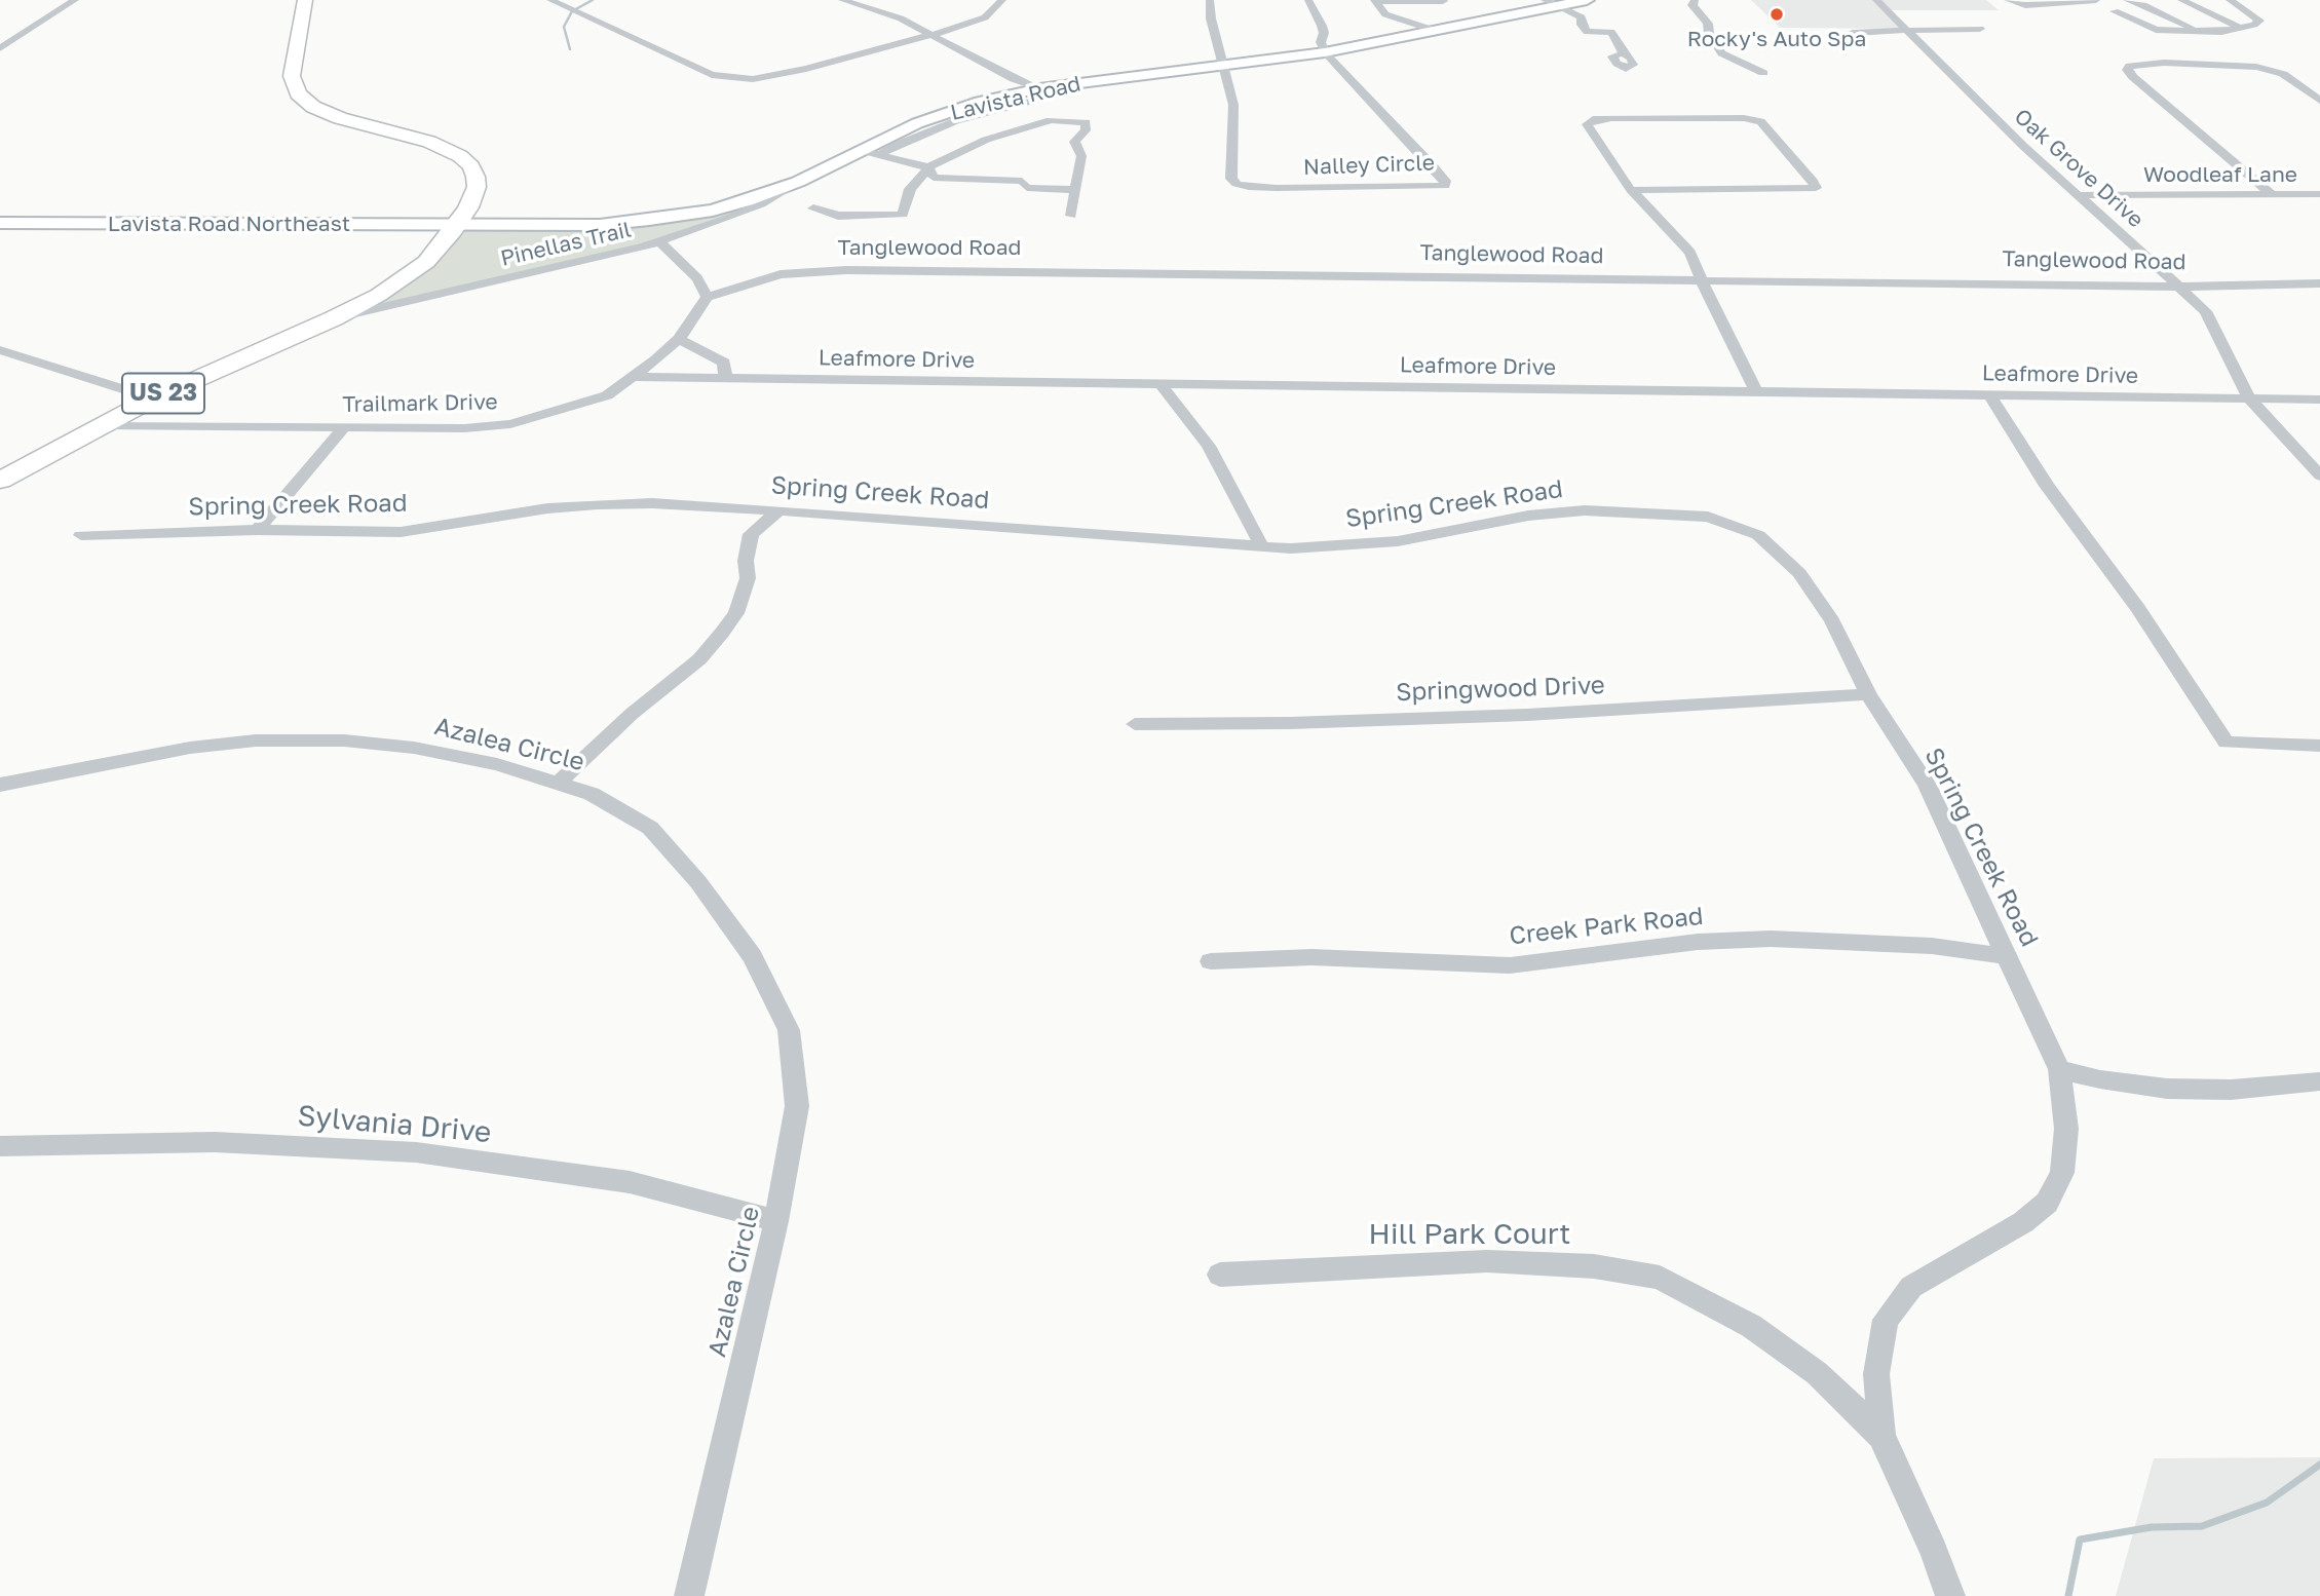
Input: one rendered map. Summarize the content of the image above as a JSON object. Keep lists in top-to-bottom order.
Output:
{
  "streets": {
    "main road": ["Lavista Road", "Lavista Road Northeast", "US 23"],
    "street": [
      "Nalley Circle",
      "Oak Grove Drive",
      "Woodleaf Lane",
      "Pinellas Trail",
      "Tanglewood Road",
      "Leafmore Drive",
      "Trailmark Drive",
      "Spring Creek Road",
      "Springwood Drive",
      "Azalea Circle",
      "Creek Park Road",
      "Sylvania Drive",
      "Hill Park Court"
    ]
  },
  "crossings": [
    ["Lavista Road", "Nalley Circle"],
    ["Lavista Road", "Lavista Road Northeast"],
    ["Lavista Road", "Pinellas Trail"],
    ["Lavista Road", "US 23"],
    ["Oak Grove Drive", "Woodleaf Lane"],
    ["Oak Grove Drive", "Tanglewood Road"],
    ["Oak Grove Drive", "Leafmore Drive"],
    ["Lavista Road Northeast", "US 23"],
    ["Pinellas Trail", "US 23"],
    ["Tanglewood Road", "Trailmark Drive"],
    ["Leafmore Drive", "Trailmark Drive"],
    ["US 23", "Trailmark Drive"],
    ["Spring Creek Road", "Springwood Drive"],
    ["Spring Creek Road", "Creek Park Road"],
    ["Spring Creek Road", "Hill Park Court"],
    ["Azalea Circle", "Sylvania Drive"]
  ],
  "places": ["Rocky's Auto Spa"]
}
